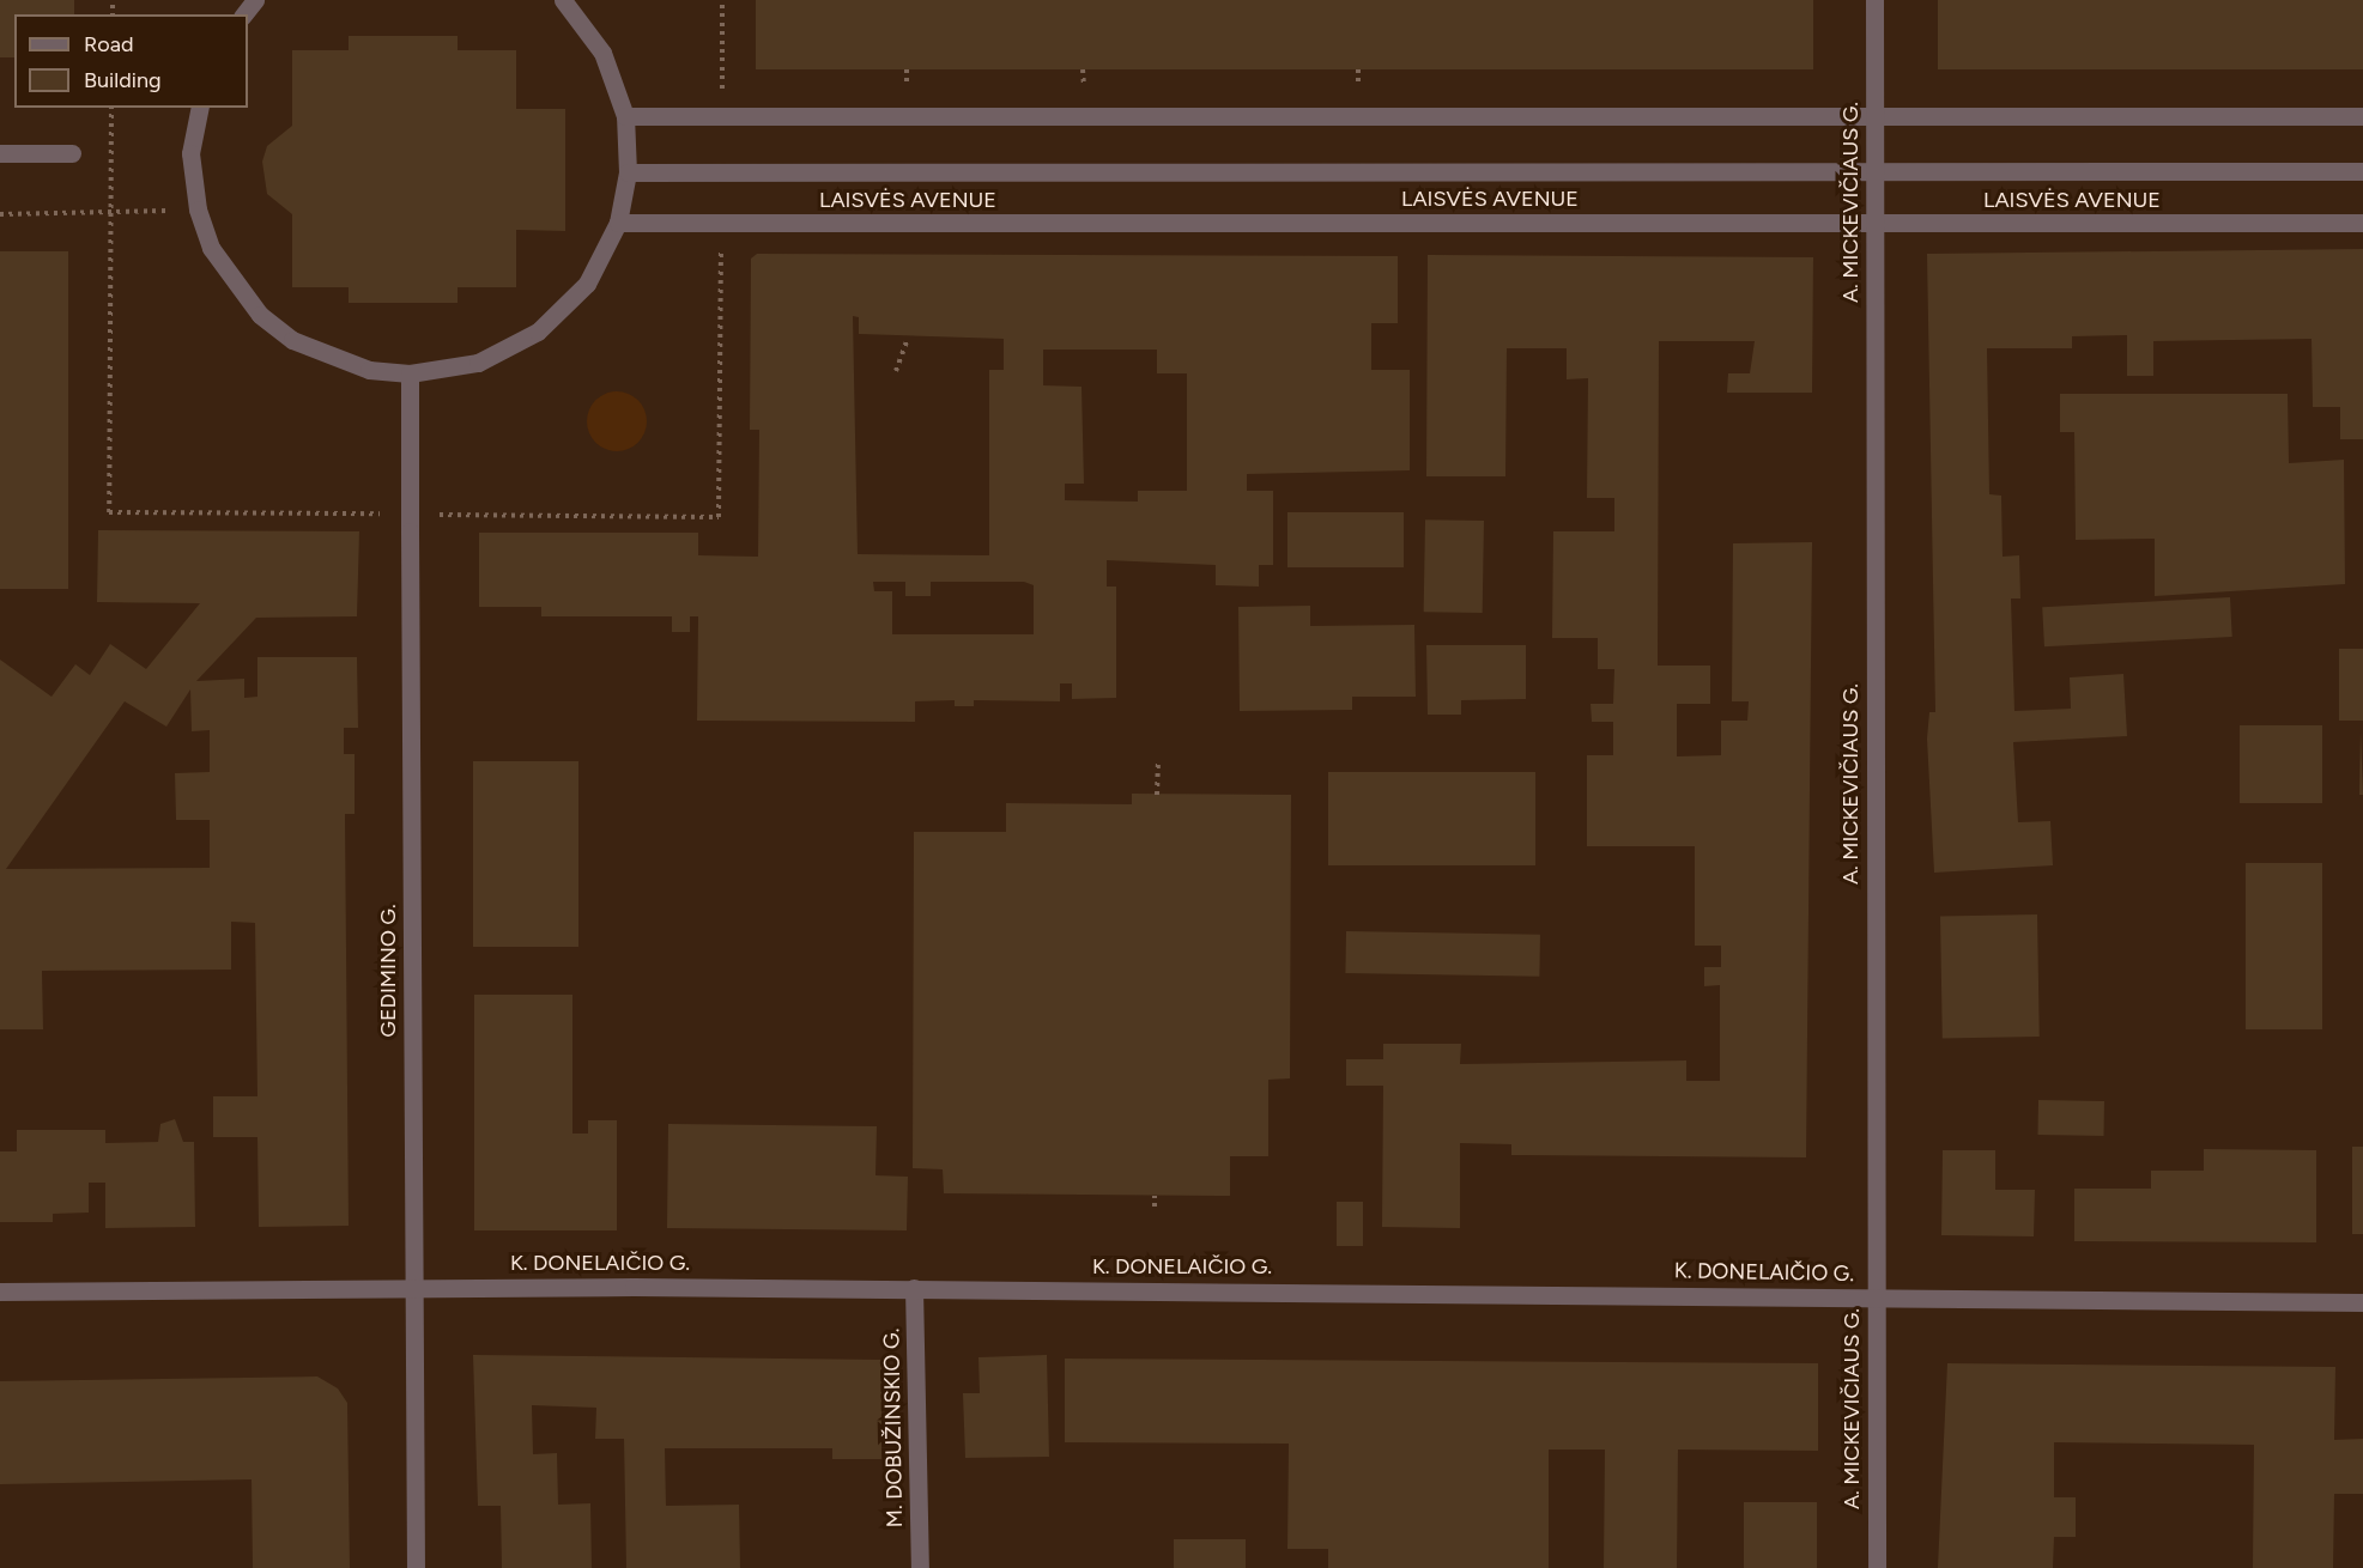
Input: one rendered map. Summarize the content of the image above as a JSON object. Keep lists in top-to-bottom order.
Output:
{
  "streets": {
    "street": [
      "LAISVĖS AVENUE",
      "A. MICKEVIČIAUS G.",
      "GEDIMINO G.",
      "K. DONELAIČIO G.",
      "M. DOBUŽINSKIO G."
    ]
  },
  "crossings": [
    ["LAISVĖS AVENUE", "A. MICKEVIČIAUS G."],
    ["A. MICKEVIČIAUS G.", "K. DONELAIČIO G."],
    ["GEDIMINO G.", "K. DONELAIČIO G."],
    ["K. DONELAIČIO G.", "M. DOBUŽINSKIO G."]
  ],
  "legend": ["Road", "Building"]
}
